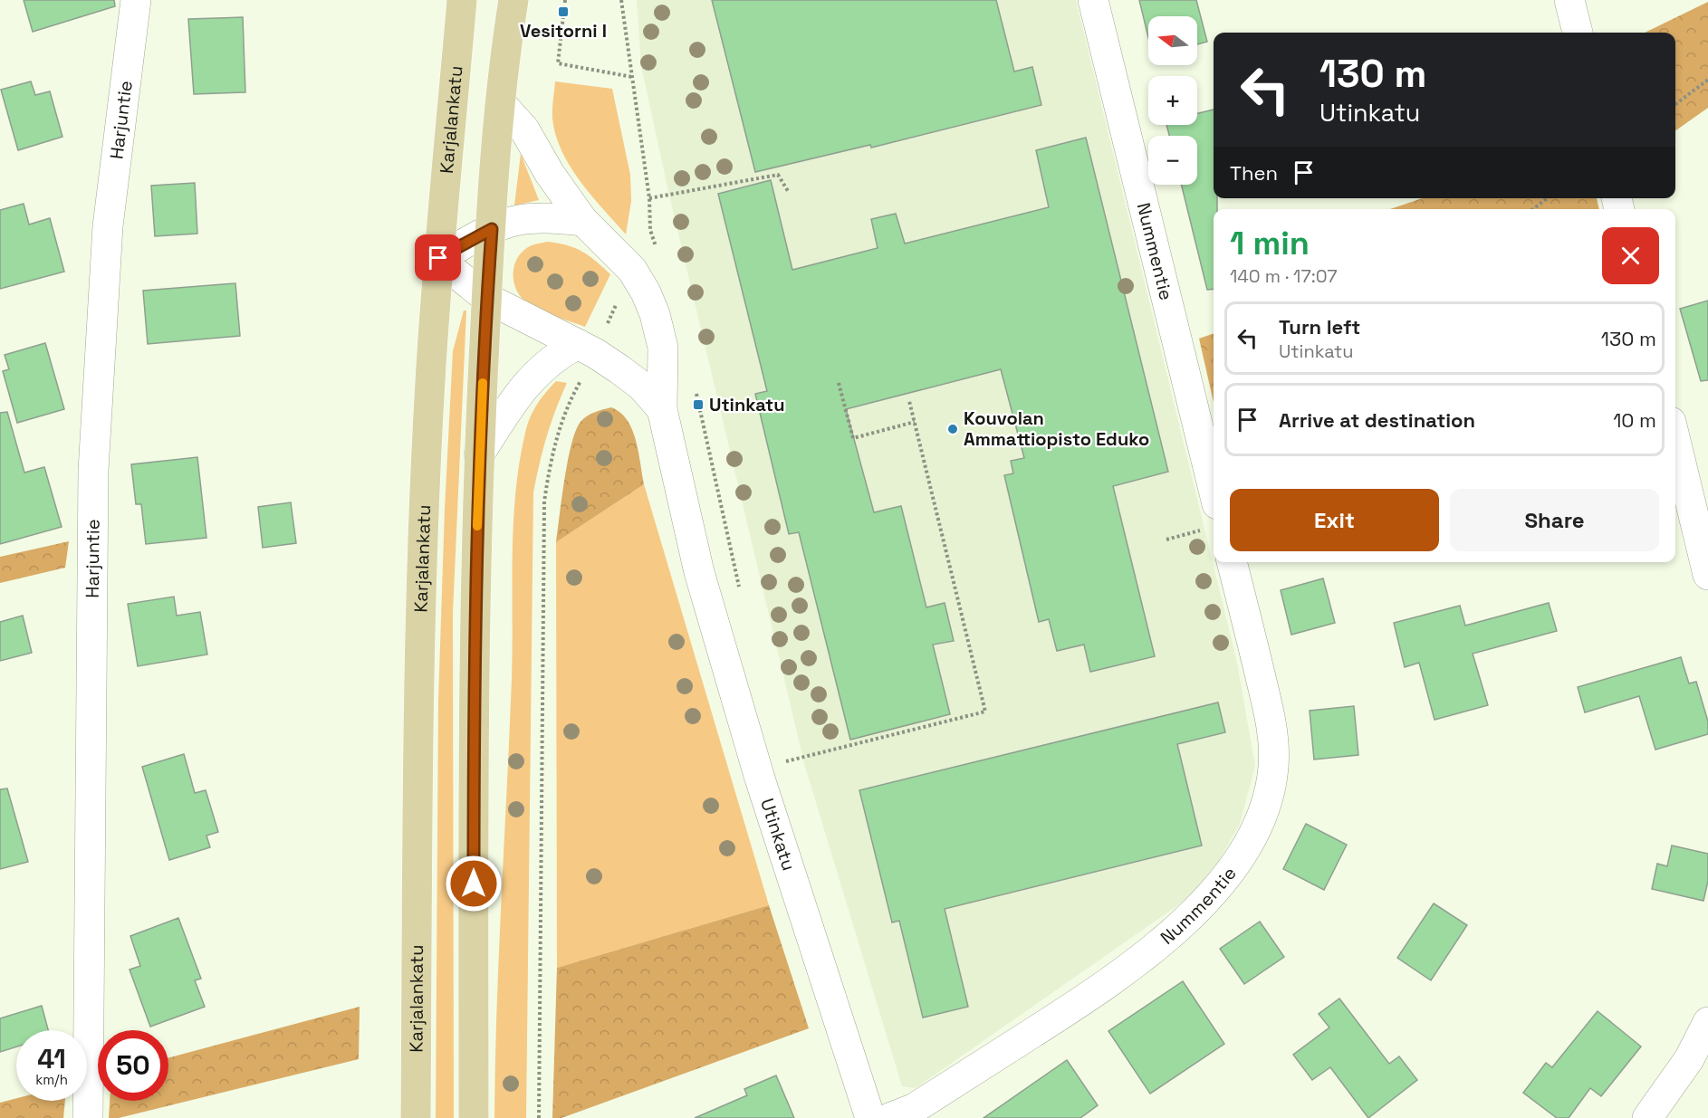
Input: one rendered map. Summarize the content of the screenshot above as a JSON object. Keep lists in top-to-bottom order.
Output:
{
  "streets": {
    "main road": ["Karjalankatu"],
    "street": ["Harjuntie", "Nummentie", "Utinkatu"]
  },
  "places": {
    "transit": ["Vesitorni I", "Utinkatu"],
    "other": ["Kouvolan Ammattiopisto Eduko"]
  },
  "north": "left",
  "page": {
    "map_buttons": ["+", "−"],
    "turn": ["130 m", "Utinkatu"],
    "then": "Then",
    "heading": ["1 min", "140 m · 17:07"],
    "list": [
      {
        "name": "Turn left",
        "note": "Utinkatu",
        "value": "130 m"
      },
      {
        "name": "Arrive at destination",
        "value": "10 m"
      }
    ],
    "buttons": ["Exit", "Share"],
    "speed": "41 km/h",
    "limit": "50"
  }
}
